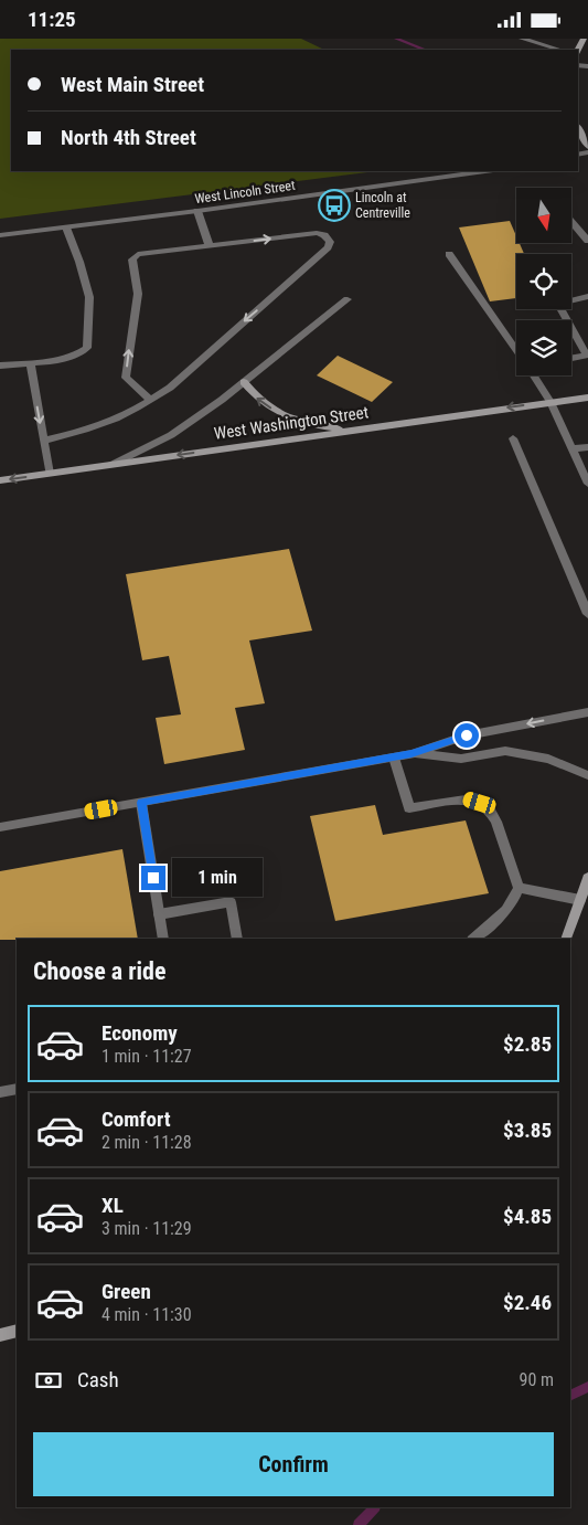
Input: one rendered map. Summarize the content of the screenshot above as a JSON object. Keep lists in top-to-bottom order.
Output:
{
  "streets": {
    "main road": ["West Washington Street"],
    "street": ["West Lincoln Street"]
  },
  "one_way": ["West Washington Street"],
  "places": {
    "bus stop": ["Lincoln at Centreville"]
  },
  "north": "bottom",
  "page": {
    "status": "11:25",
    "banner": ["West Main Street", "North 4th Street"],
    "bubble": "1 min",
    "heading": "Choose a ride",
    "list": [
      {
        "name": "Economy",
        "note": "1 min · 11:27",
        "value": "$2.85"
      },
      {
        "name": "Comfort",
        "note": "2 min · 11:28",
        "value": "$3.85"
      },
      {
        "name": "XL",
        "note": "3 min · 11:29",
        "value": "$4.85"
      },
      {
        "name": "Green",
        "note": "4 min · 11:30",
        "value": "$2.46"
      }
    ],
    "pay": ["Cash", "90 m"],
    "buttons": "Confirm"
  }
}
